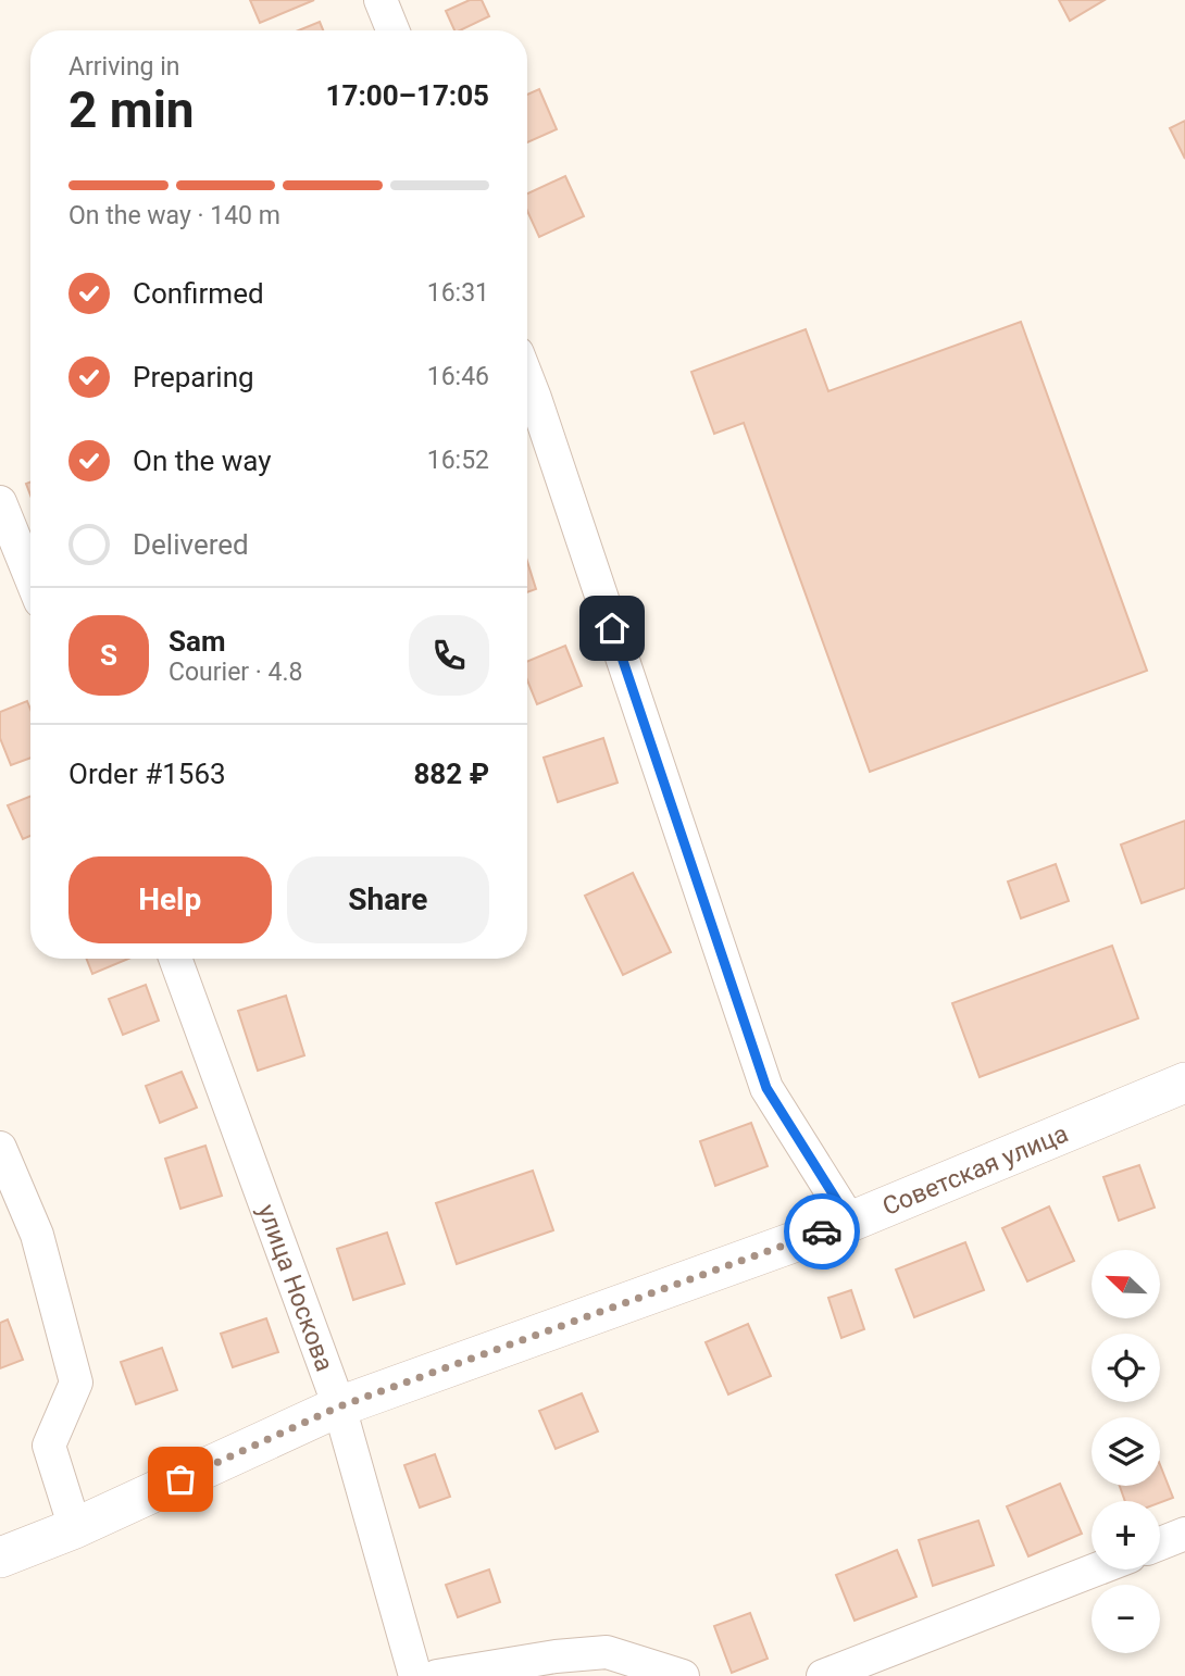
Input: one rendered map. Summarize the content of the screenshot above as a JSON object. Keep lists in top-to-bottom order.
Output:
{
  "streets": {
    "street": ["Советская улица", "улица Носкова"]
  },
  "crossings": [
    ["Советская улица", "улица Носкова"]
  ],
  "north": "top left",
  "page": {
    "heading": ["2 min", "Arriving in", "17:00–17:05"],
    "panel": [
      "Sam",
      "Courier · 4.8",
      "Order #1563",
      "882 ₽"
    ],
    "bar": "On the way · 140 m",
    "list": [
      ["Confirmed", "16:31"],
      ["Preparing", "16:46"],
      ["On the way", "16:52"],
      "Delivered"
    ],
    "round": "S",
    "buttons": ["Help", "Share"],
    "map_buttons": ["+", "−"]
  }
}
